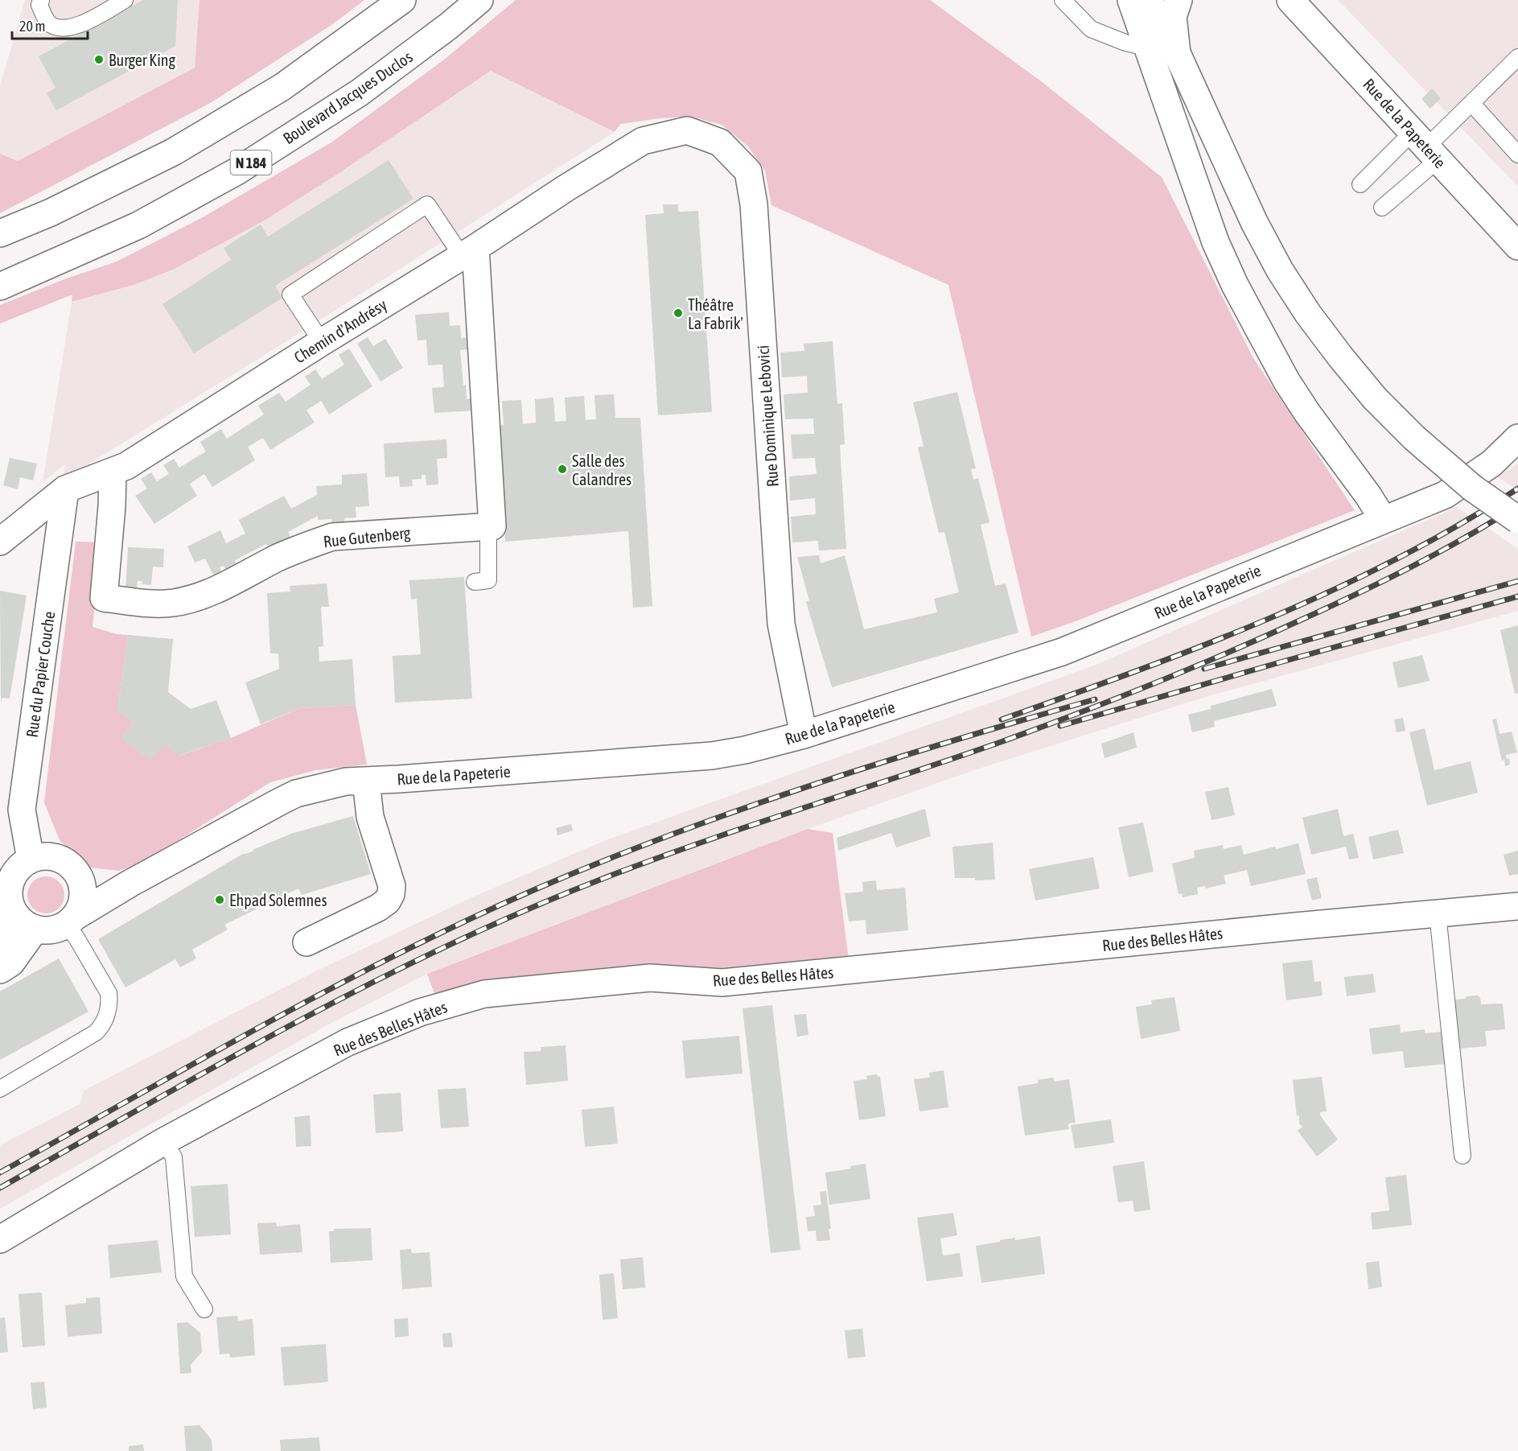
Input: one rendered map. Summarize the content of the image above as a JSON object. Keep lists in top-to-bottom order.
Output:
{
  "streets": {
    "street": [
      "Boulevard Jacques Duclos",
      "Rue de la Papeterie",
      "N 184",
      "Chemin d'Andrésy",
      "Rue Dominique Lebovici",
      "Rue Gutenberg",
      "Rue du Papier Couche",
      "Rue des Belles Hâtes"
    ]
  },
  "crossings": [
    ["Rue de la Papeterie", "Rue Dominique Lebovici"],
    ["Rue de la Papeterie", "Rue du Papier Couche"],
    ["Chemin d'Andrésy", "Rue Dominique Lebovici"],
    ["Chemin d'Andrésy", "Rue Gutenberg"],
    ["Chemin d'Andrésy", "Rue du Papier Couche"]
  ],
  "places": [
    "Burger King",
    "Théâtre La Fabrik'",
    "Salle des Calandres",
    "Ehpad Solemnes"
  ],
  "scale_bar": "20 m"
}
